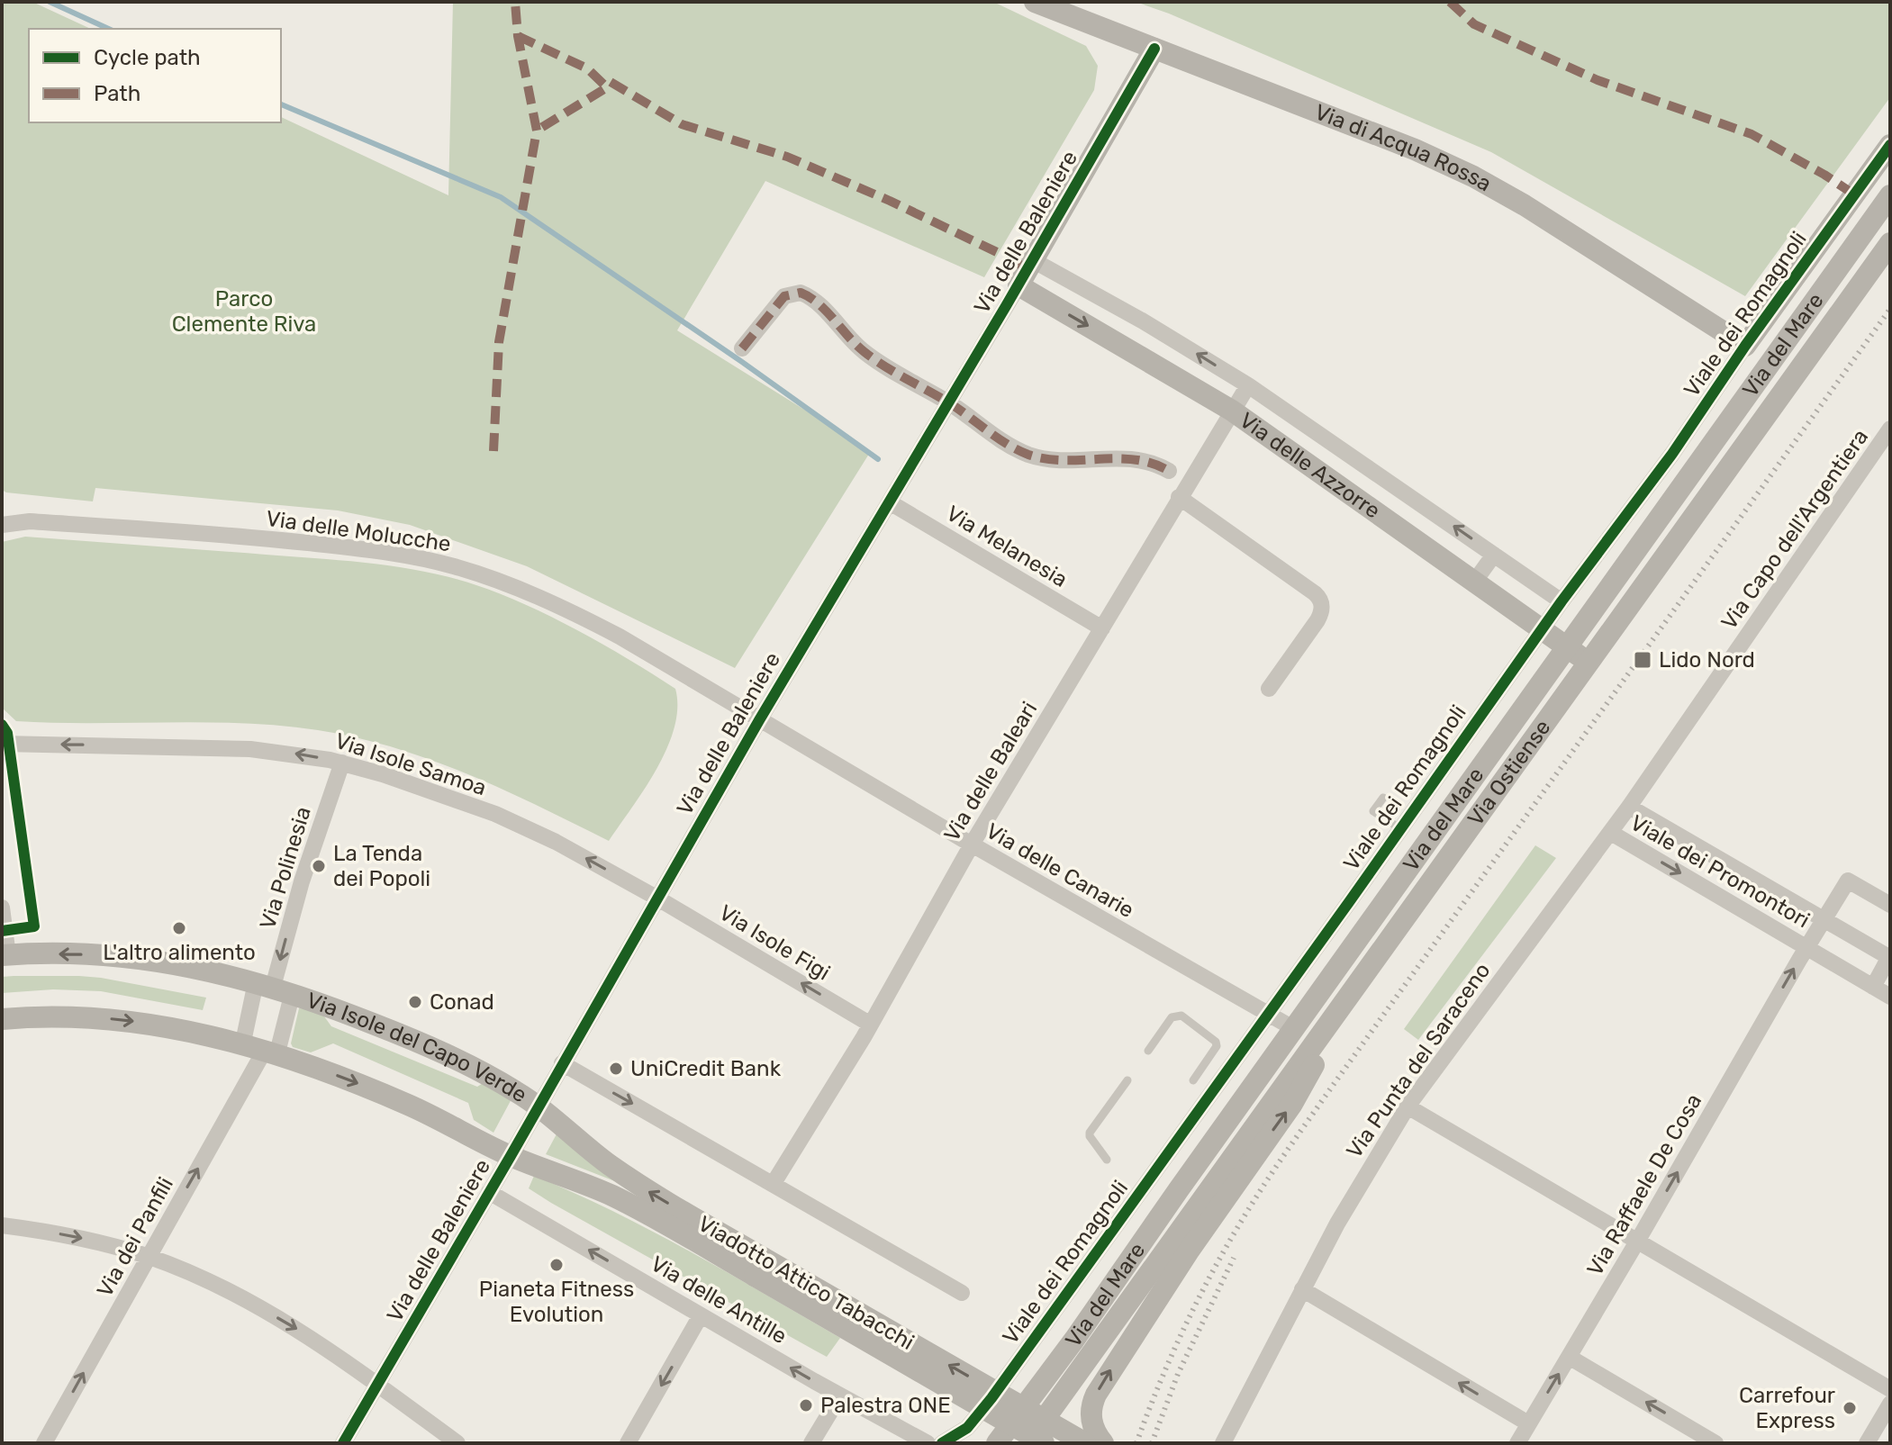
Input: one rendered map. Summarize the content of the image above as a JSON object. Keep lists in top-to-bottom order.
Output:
{
  "streets": {
    "street": [
      "Via di Acqua Rossa",
      "Via delle Baleniere",
      "Viale dei Romagnoli",
      "Via del Mare",
      "Via delle Azzorre",
      "Via Capo dell'Argentiera",
      "Via delle Molucche",
      "Via Melanesia",
      "Via Isole Samoa",
      "Via delle Baleari",
      "Via Ostiense",
      "Via Polinesia",
      "Via delle Canarie",
      "Viale dei Promontori",
      "Via Isole Figi",
      "Via Isole del Capo Verde",
      "Via Punta del Saraceno",
      "Via Raffaele De Cosa",
      "Via dei Panfili",
      "Viadotto Attico Tabacchi",
      "Via delle Antille"
    ]
  },
  "crossings": [
    ["Via di Acqua Rossa", "Via delle Baleniere"],
    ["Via di Acqua Rossa", "Viale dei Romagnoli"],
    ["Via delle Baleniere", "Via delle Azzorre"],
    ["Via delle Baleniere", "Via delle Molucche"],
    ["Via delle Baleniere", "Via Melanesia"],
    ["Via delle Baleniere", "Via Isole Samoa"],
    ["Via delle Baleniere", "Via delle Canarie"],
    ["Via delle Baleniere", "Via Isole Figi"],
    ["Via delle Baleniere", "Via Isole del Capo Verde"],
    ["Via delle Baleniere", "Viadotto Attico Tabacchi"],
    ["Via delle Baleniere", "Via delle Antille"],
    ["Viale dei Romagnoli", "Via delle Azzorre"],
    ["Viale dei Romagnoli", "Via delle Canarie"],
    ["Via del Mare", "Via delle Azzorre"],
    ["Via delle Azzorre", "Via delle Baleari"],
    ["Via delle Azzorre", "Via Ostiense"],
    ["Via Capo dell'Argentiera", "Viale dei Promontori"],
    ["Via Capo dell'Argentiera", "Via Punta del Saraceno"],
    ["Via delle Molucche", "Via delle Canarie"],
    ["Via Melanesia", "Via delle Baleari"],
    ["Via Isole Samoa", "Via Polinesia"],
    ["Via Isole Samoa", "Via Isole Figi"],
    ["Via delle Baleari", "Via delle Canarie"],
    ["Via delle Baleari", "Via Isole Figi"],
    ["Via Polinesia", "Via Isole del Capo Verde"],
    ["Viale dei Promontori", "Via Punta del Saraceno"],
    ["Viale dei Promontori", "Via Raffaele De Cosa"],
    ["Via Isole del Capo Verde", "Via dei Panfili"],
    ["Via Isole del Capo Verde", "Viadotto Attico Tabacchi"]
  ],
  "one_way": [
    "Via Isole Samoa",
    "Via Polinesia",
    "Via Isole Figi",
    "Via Raffaele De Cosa",
    "Via dei Panfili",
    "Via delle Antille"
  ],
  "parks": ["Parco Clemente Riva"],
  "places": {
    "transit": ["Lido Nord"],
    "other": [
      "La Tenda dei Popoli",
      "L'altro alimento",
      "Conad",
      "UniCredit Bank",
      "Pianeta Fitness Evolution",
      "Palestra ONE",
      "Carrefour Express"
    ]
  },
  "legend": ["Cycle path", "Path"]
}
